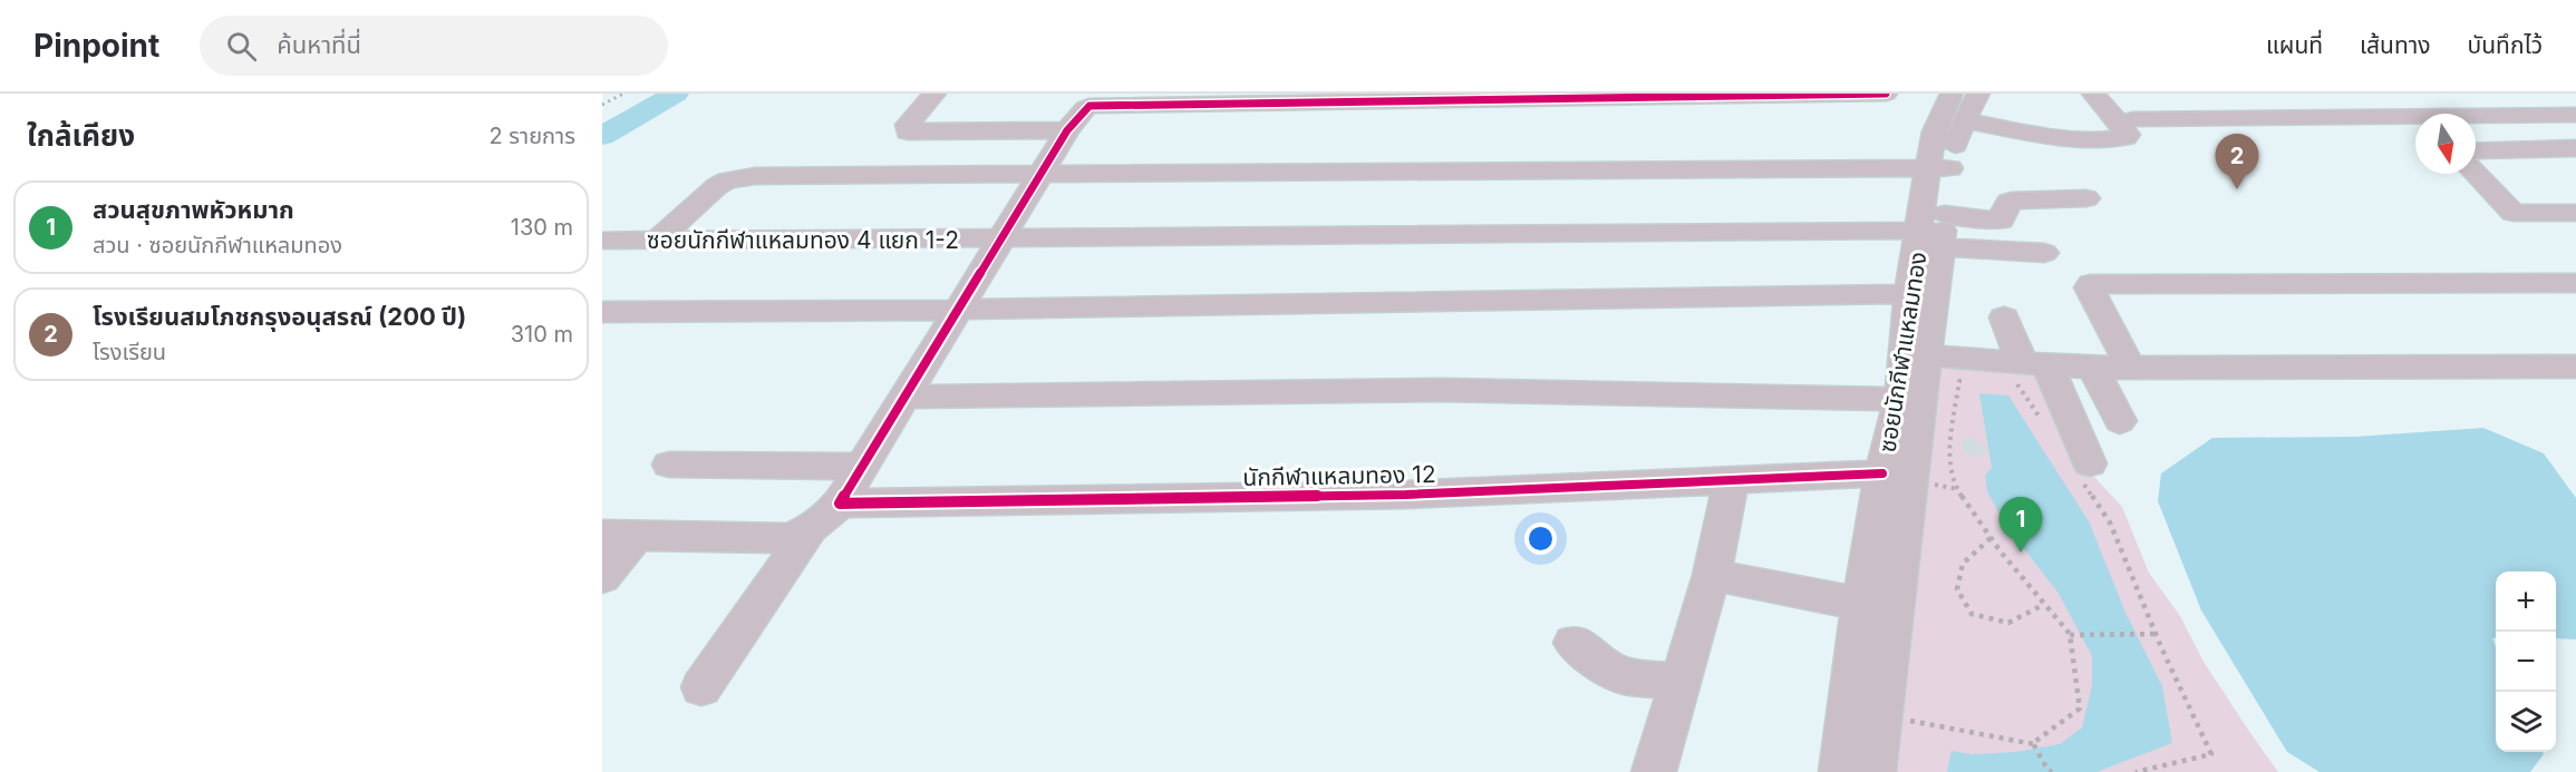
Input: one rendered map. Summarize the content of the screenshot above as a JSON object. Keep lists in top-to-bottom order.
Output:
{
  "streets": {
    "street": ["ซอยนักกีฬาแหลมทอง 4 แยก 1-2", "ซอยนักกีฬาแหลมทอง", "นักกีฬาแหลมทอง 12"]
  },
  "crossings": [
    ["ซอยนักกีฬาแหลมทอง 4 แยก 1-2", "ซอยนักกีฬาแหลมทอง"],
    ["ซอยนักกีฬาแหลมทอง", "นักกีฬาแหลมทอง 12"]
  ],
  "north": "bottom",
  "page": {
    "header": "Pinpoint",
    "search": "ค้นหาที่นี่",
    "nav": ["แผนที่", "เส้นทาง", "บันทึกไว้"],
    "heading": ["ใกล้เคียง", "2 รายการ"],
    "pins": ["2", "1"],
    "list": [
      {
        "mark": "1",
        "name": "สวนสุขภาพหัวหมาก",
        "note": "สวน · ซอยนักกีฬาแหลมทอง",
        "value": "130 m"
      },
      {
        "mark": "2",
        "name": "โรงเรียนสมโภชกรุงอนุสรณ์ (200 ปี)",
        "note": "โรงเรียน",
        "value": "310 m"
      }
    ],
    "map_buttons": ["+", "−"]
  }
}
